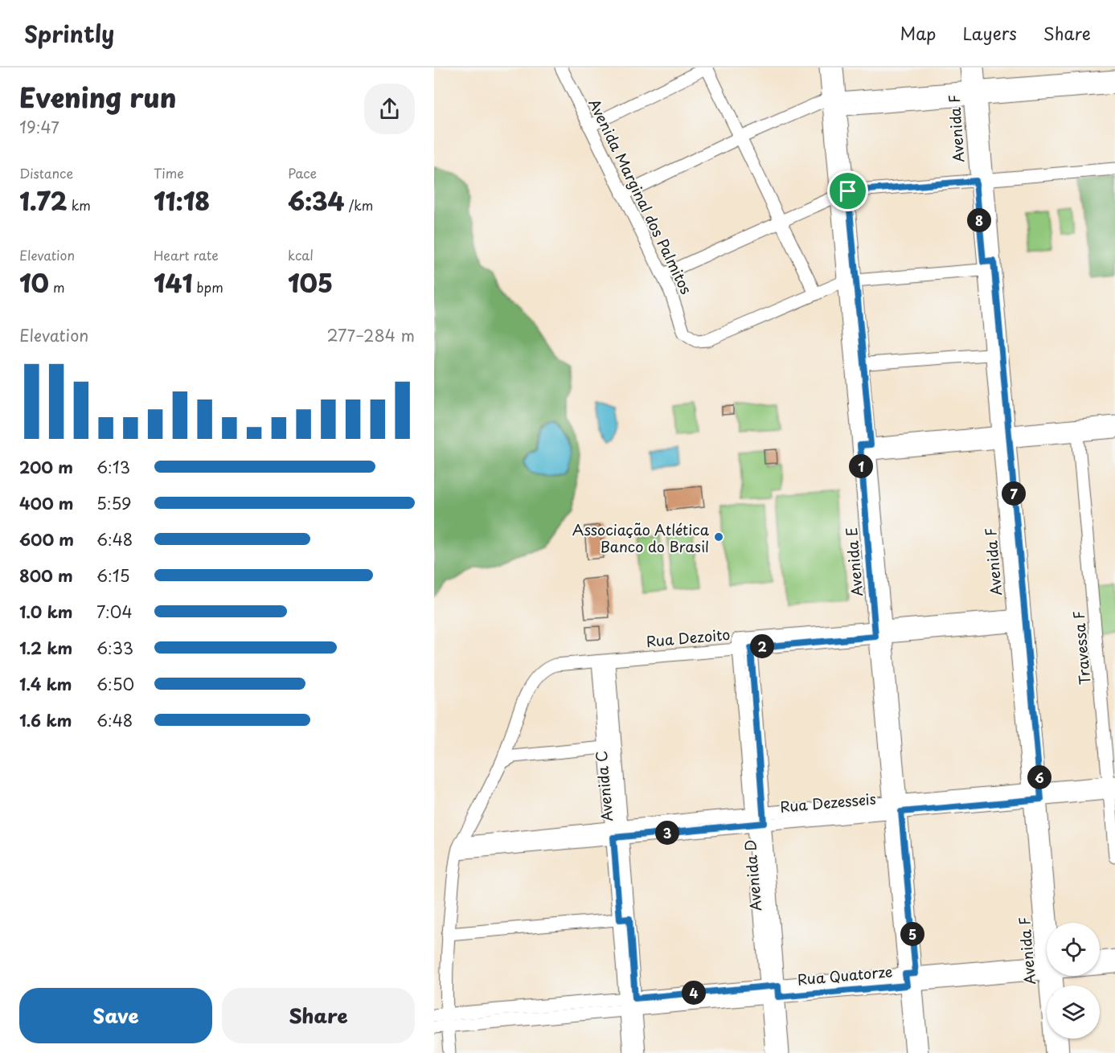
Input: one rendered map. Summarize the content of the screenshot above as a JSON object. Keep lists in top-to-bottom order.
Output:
{
  "streets": {
    "street": [
      "Avenida F",
      "Avenida Marginal dos Palmitos",
      "Avenida E",
      "Rua Dezoito",
      "Travessa F",
      "Avenida C",
      "Rua Dezesseis",
      "Avenida D",
      "Rua Quatorze"
    ]
  },
  "crossings": [
    ["Avenida F", "Rua Dezoito"],
    ["Avenida F", "Rua Dezesseis"],
    ["Avenida E", "Rua Dezoito"],
    ["Avenida E", "Rua Dezesseis"],
    ["Avenida E", "Rua Quatorze"],
    ["Rua Dezoito", "Avenida C"],
    ["Rua Dezoito", "Rua Dezesseis"],
    ["Rua Dezoito", "Avenida D"],
    ["Travessa F", "Rua Dezesseis"],
    ["Avenida C", "Rua Dezesseis"],
    ["Avenida C", "Rua Quatorze"],
    ["Rua Dezesseis", "Avenida D"],
    ["Avenida D", "Rua Quatorze"]
  ],
  "places": ["Associação Atlética Banco do Brasil"],
  "page": {
    "header": "Sprintly",
    "nav": ["Map", "Layers", "Share"],
    "heading": ["Evening run", "19:47"],
    "stats": [
      ["Distance", "1.72 km"],
      ["Time", "11:18"],
      ["Pace", "6:34 /km"],
      ["Elevation", "10 m"],
      ["Heart rate", "141 bpm"],
      ["kcal", "105"]
    ],
    "pins": [
      "8",
      "1",
      "7",
      "2",
      "6",
      "3",
      "5",
      "4"
    ],
    "chart": ["Elevation", "277–284 m"],
    "list": [
      {
        "name": "200 m",
        "note": "6:13"
      },
      {
        "name": "400 m",
        "note": "5:59"
      },
      {
        "name": "600 m",
        "note": "6:48"
      },
      {
        "name": "800 m",
        "note": "6:15"
      },
      {
        "name": "1.0 km",
        "note": "7:04"
      },
      {
        "name": "1.2 km",
        "note": "6:33"
      },
      {
        "name": "1.4 km",
        "note": "6:50"
      },
      {
        "name": "1.6 km",
        "note": "6:48"
      }
    ],
    "buttons": ["Save", "Share"]
  }
}
